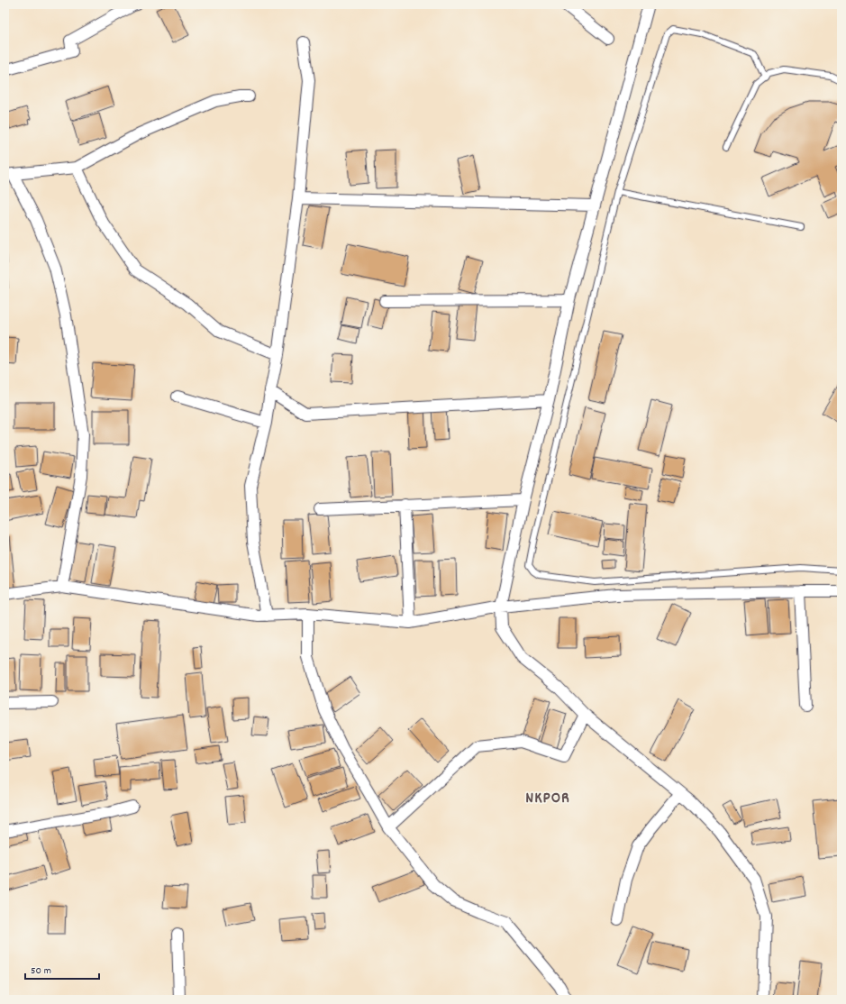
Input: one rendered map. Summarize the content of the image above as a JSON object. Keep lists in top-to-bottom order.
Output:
{
  "districts": ["NKPOR"],
  "scale_bar": "50 m"
}
